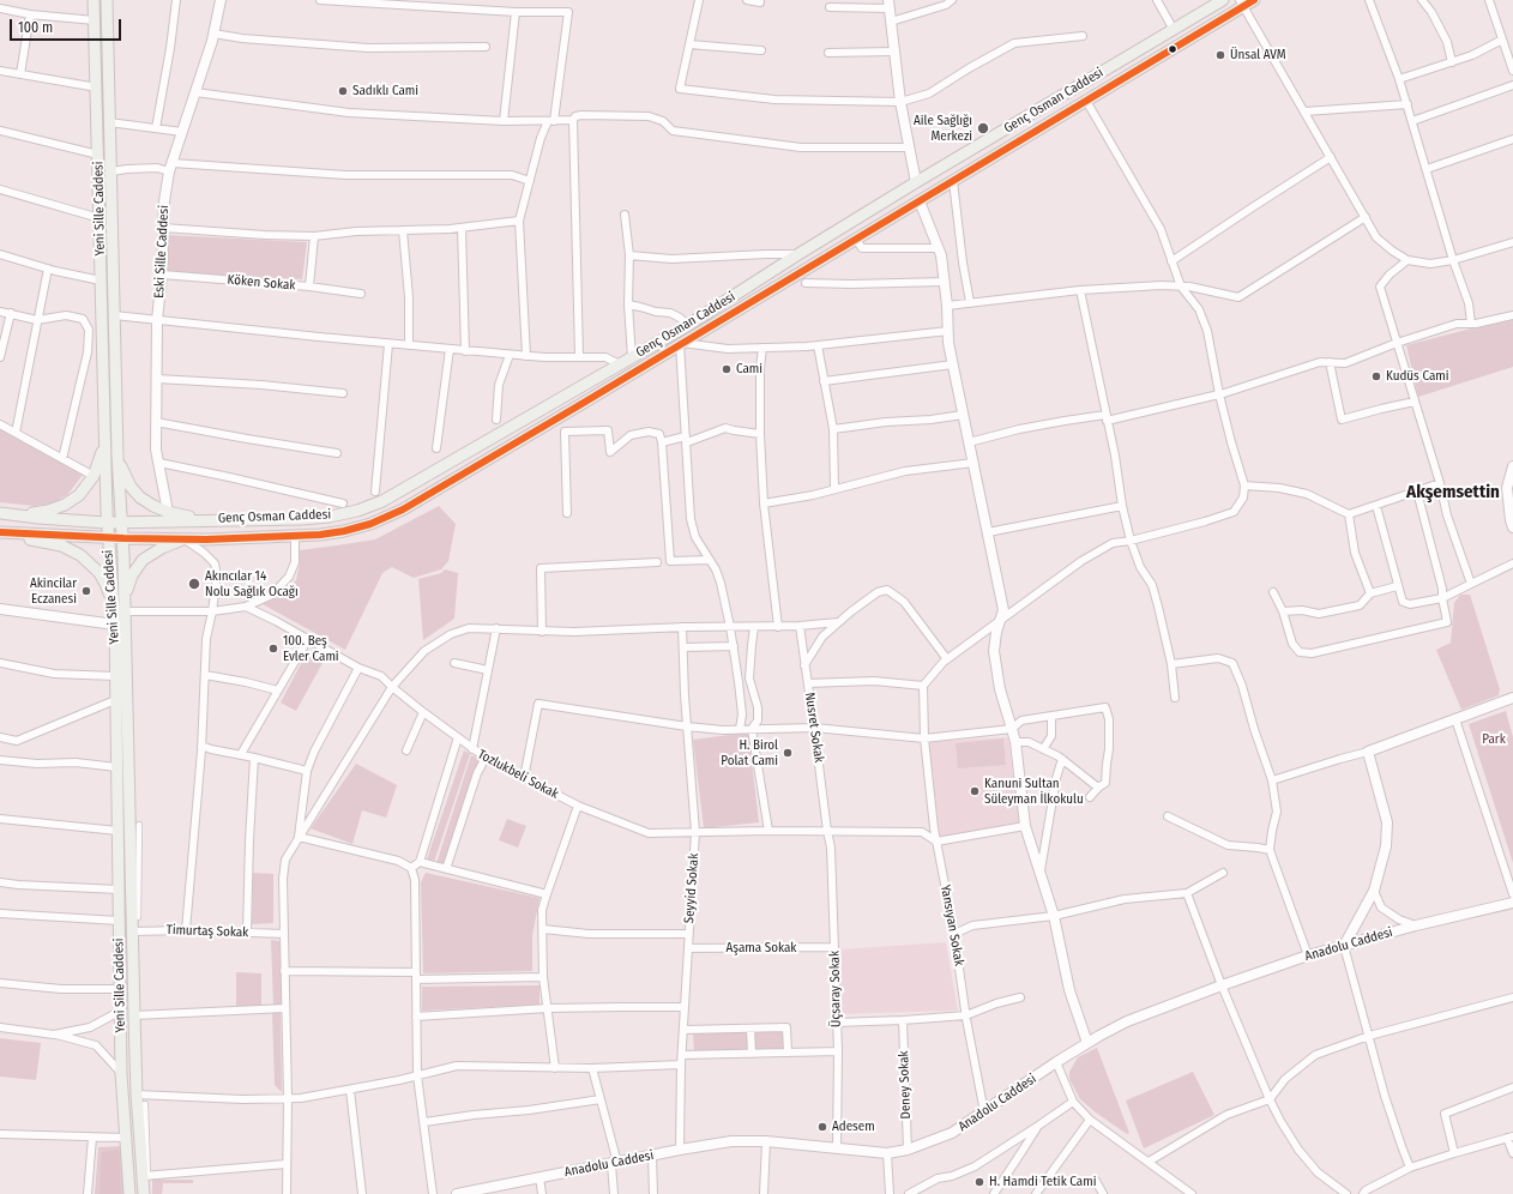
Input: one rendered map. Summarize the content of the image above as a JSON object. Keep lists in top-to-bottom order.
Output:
{
  "streets": {
    "main road": ["Genç Osman Caddesi", "Yeni Sille Caddesi"],
    "street": [
      "Eski Sille Caddesi",
      "Köken Sokak",
      "Nusret Sokak",
      "Tozlukbeli Sokak",
      "Seyyid Sokak",
      "Yansıyan Sokak",
      "Timurtaş Sokak",
      "Anadolu Caddesi",
      "Aşama Sokak",
      "Üçsaray Sokak",
      "Deney Sokak"
    ]
  },
  "crossings": [
    ["Genç Osman Caddesi", "Yeni Sille Caddesi"],
    ["Yeni Sille Caddesi", "Timurtaş Sokak"],
    ["Eski Sille Caddesi", "Köken Sokak"],
    ["Nusret Sokak", "Tozlukbeli Sokak"],
    ["Nusret Sokak", "Üçsaray Sokak"],
    ["Tozlukbeli Sokak", "Seyyid Sokak"],
    ["Tozlukbeli Sokak", "Yansıyan Sokak"],
    ["Tozlukbeli Sokak", "Üçsaray Sokak"],
    ["Seyyid Sokak", "Anadolu Caddesi"],
    ["Seyyid Sokak", "Aşama Sokak"],
    ["Yansıyan Sokak", "Anadolu Caddesi"],
    ["Anadolu Caddesi", "Üçsaray Sokak"],
    ["Anadolu Caddesi", "Deney Sokak"],
    ["Aşama Sokak", "Üçsaray Sokak"]
  ],
  "districts": ["Akşemsettin"],
  "parks": ["Park"],
  "places": [
    "Ünsal AVM",
    "Sadıklı Cami",
    "Aile Sağlığı Merkezi",
    "Cami",
    "Kudüs Cami",
    "Akıncılar 14 Nolu Sağlık Ocağı",
    "Akincilar Eczanesi",
    "100. Beş Evler Cami",
    "H. Birol Polat Cami",
    "Kanuni Sultan Süleyman İlkokulu",
    "Adesem",
    "H. Hamdi Tetik Cami"
  ],
  "scale_bar": "100 m"
}
